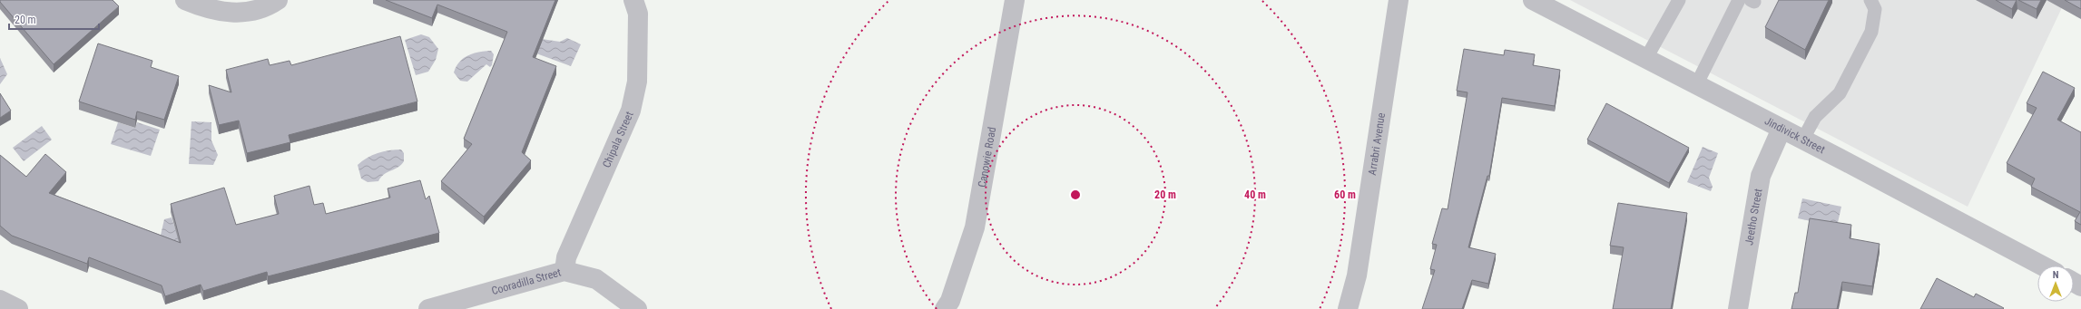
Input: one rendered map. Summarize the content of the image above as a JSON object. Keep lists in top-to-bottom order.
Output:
{
  "streets": {
    "street": [
      "Jindivick Street",
      "Chipala Street",
      "Arrabri Avenue",
      "Canowie Road",
      "Jeetho Street",
      "Cooradilla Street"
    ]
  },
  "crossings": [
    ["Jindivick Street", "Jeetho Street"],
    ["Chipala Street", "Cooradilla Street"]
  ],
  "scale_bar": "20 m",
  "north": "top",
  "rings": ["20 m", "40 m", "60 m"]
}
